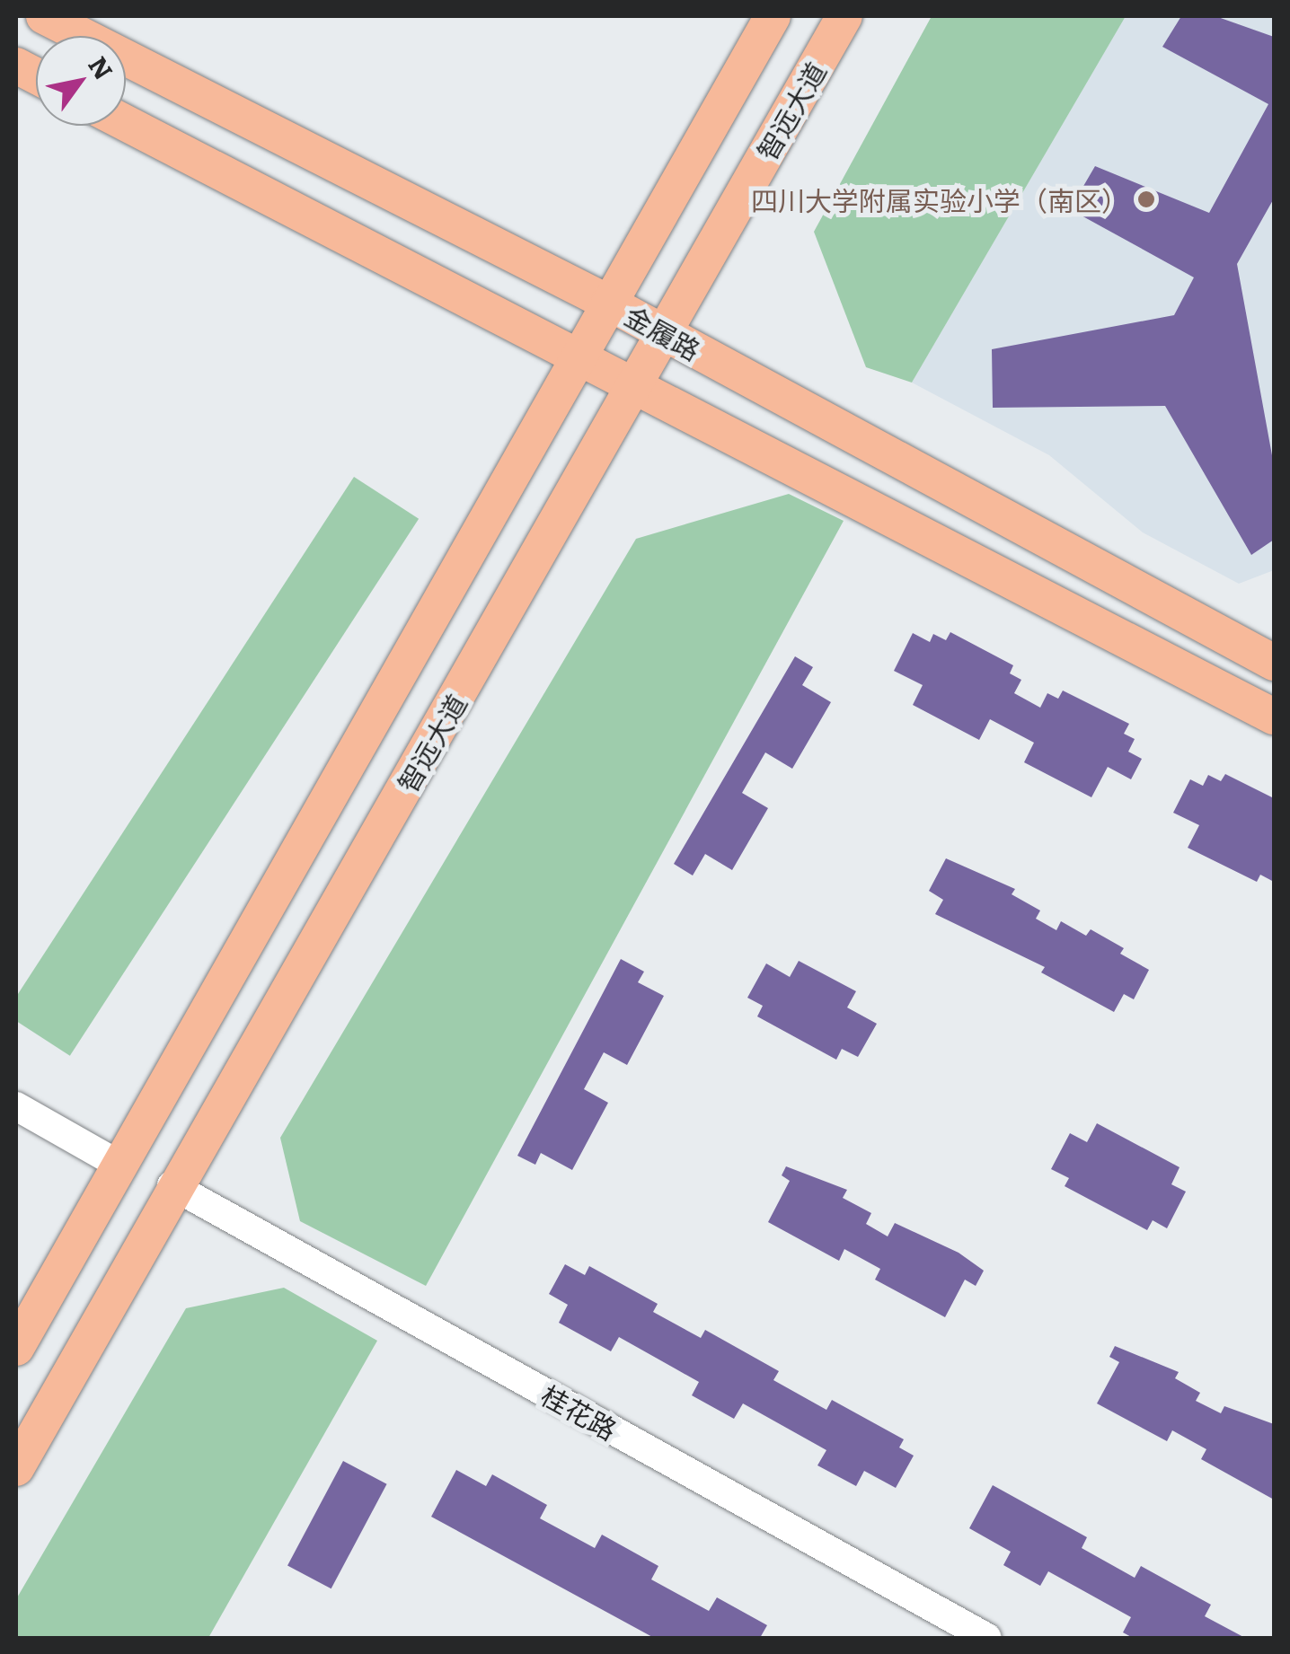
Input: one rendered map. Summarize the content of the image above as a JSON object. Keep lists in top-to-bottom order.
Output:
{
  "streets": {
    "main road": ["智远大道", "金履路"],
    "street": ["桂花路"]
  },
  "crossings": [
    ["智远大道", "金履路"],
    ["智远大道", "桂花路"]
  ],
  "places": ["四川大学附属实验小学（南区）"],
  "north": "top right"
}
